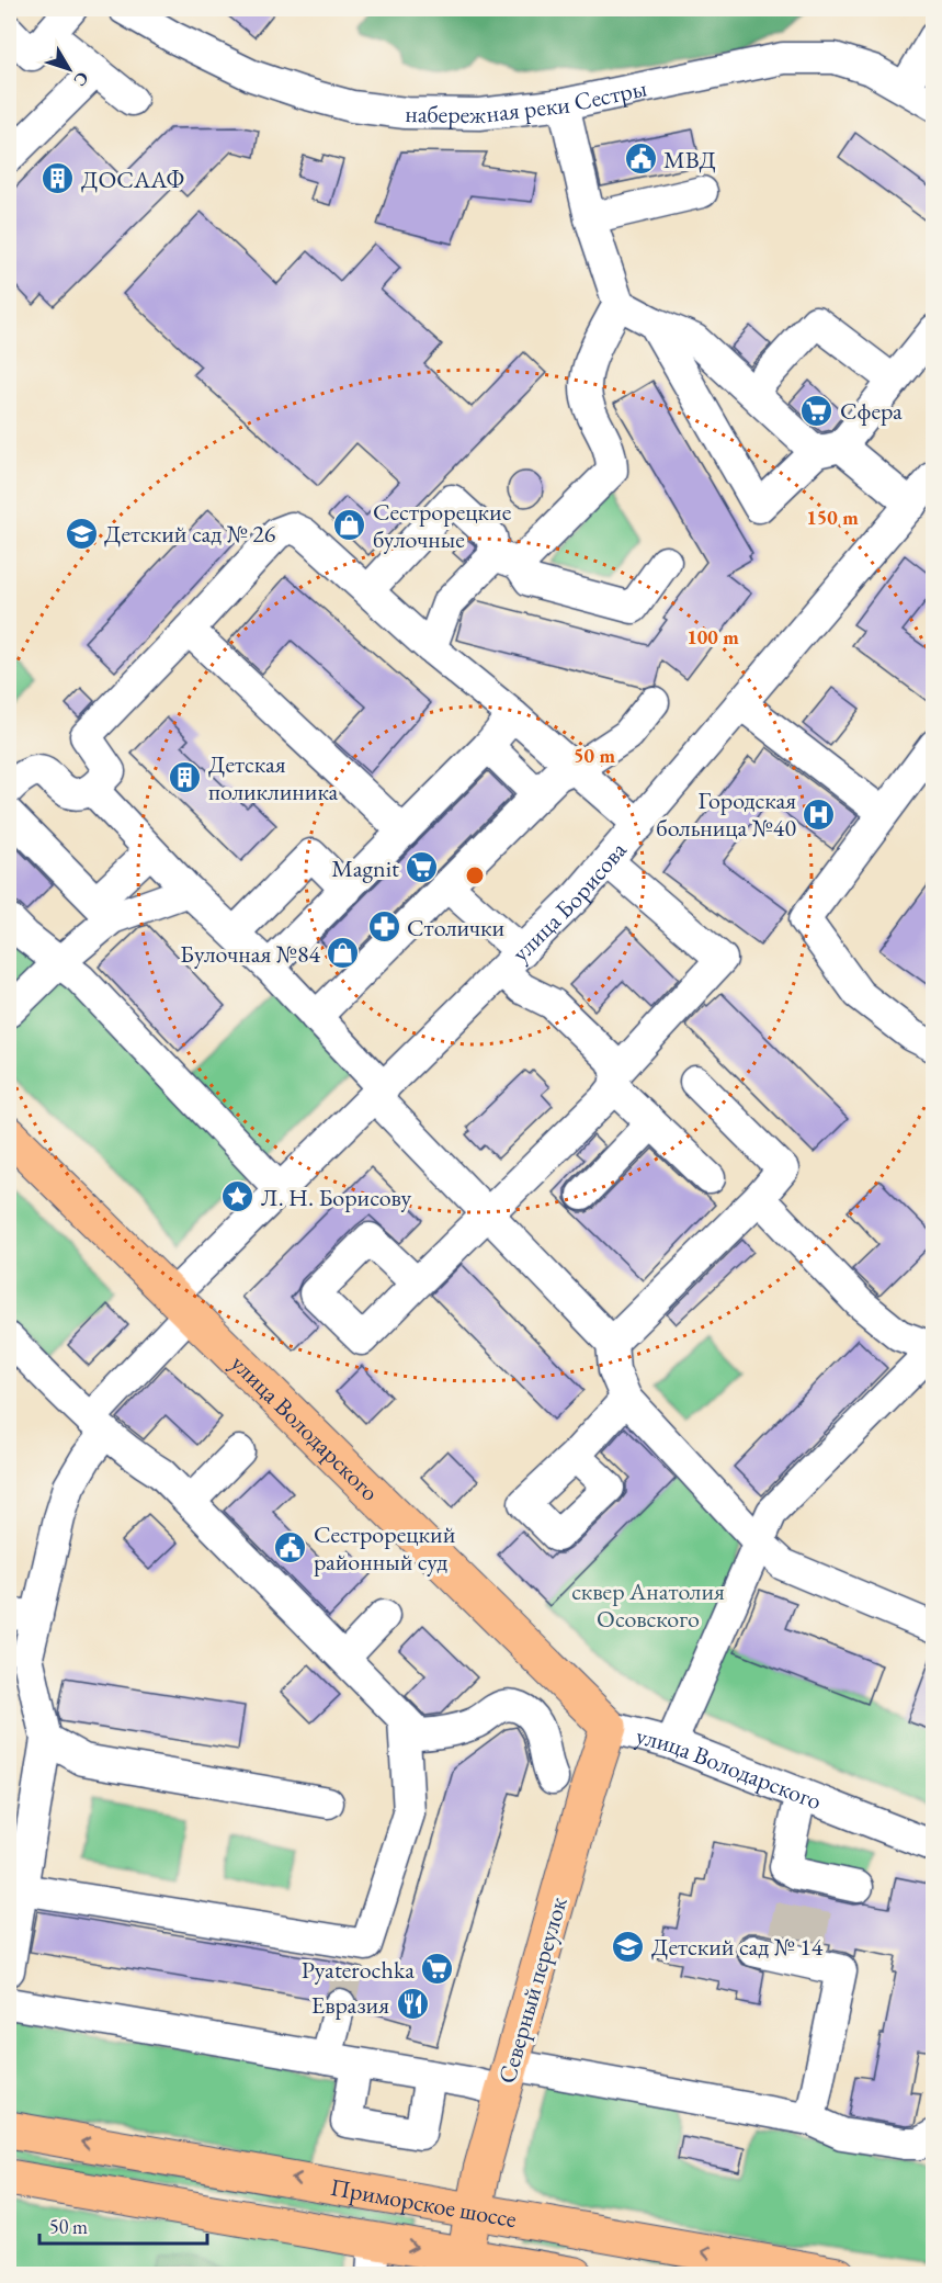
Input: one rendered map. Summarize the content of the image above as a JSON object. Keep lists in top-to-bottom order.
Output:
{
  "streets": {
    "main road": ["улица Володарского", "Северный переулок", "Приморское шоссе"],
    "street": ["набережная реки Сестры", "улица Борисова"]
  },
  "crossings": [
    ["улица Борисова", "улица Володарского"],
    ["улица Володарского", "Северный переулок"],
    ["Северный переулок", "Приморское шоссе"]
  ],
  "parks": ["сквер Анатолия Осовского"],
  "places": {
    "public building": ["МВД", "Сестрорецкий районный суд"],
    "building": ["ДОСААФ", "Детская поликлиника"],
    "supermarket": ["Сфера", "Magnit", "Pyaterochka"],
    "shop": ["Сестрорецкие булочные", "Булочная №84"],
    "school or university": ["Детский сад № 26", "Детский сад № 14"],
    "hospital": ["Городская больница №40"],
    "pharmacy": ["Столички"],
    "place": ["Л. Н. Борисову"],
    "restaurant": ["Евразия"]
  },
  "scale_bar": "50 m",
  "north": "bottom right",
  "rings": ["150 m", "100 m", "50 m"]
}
